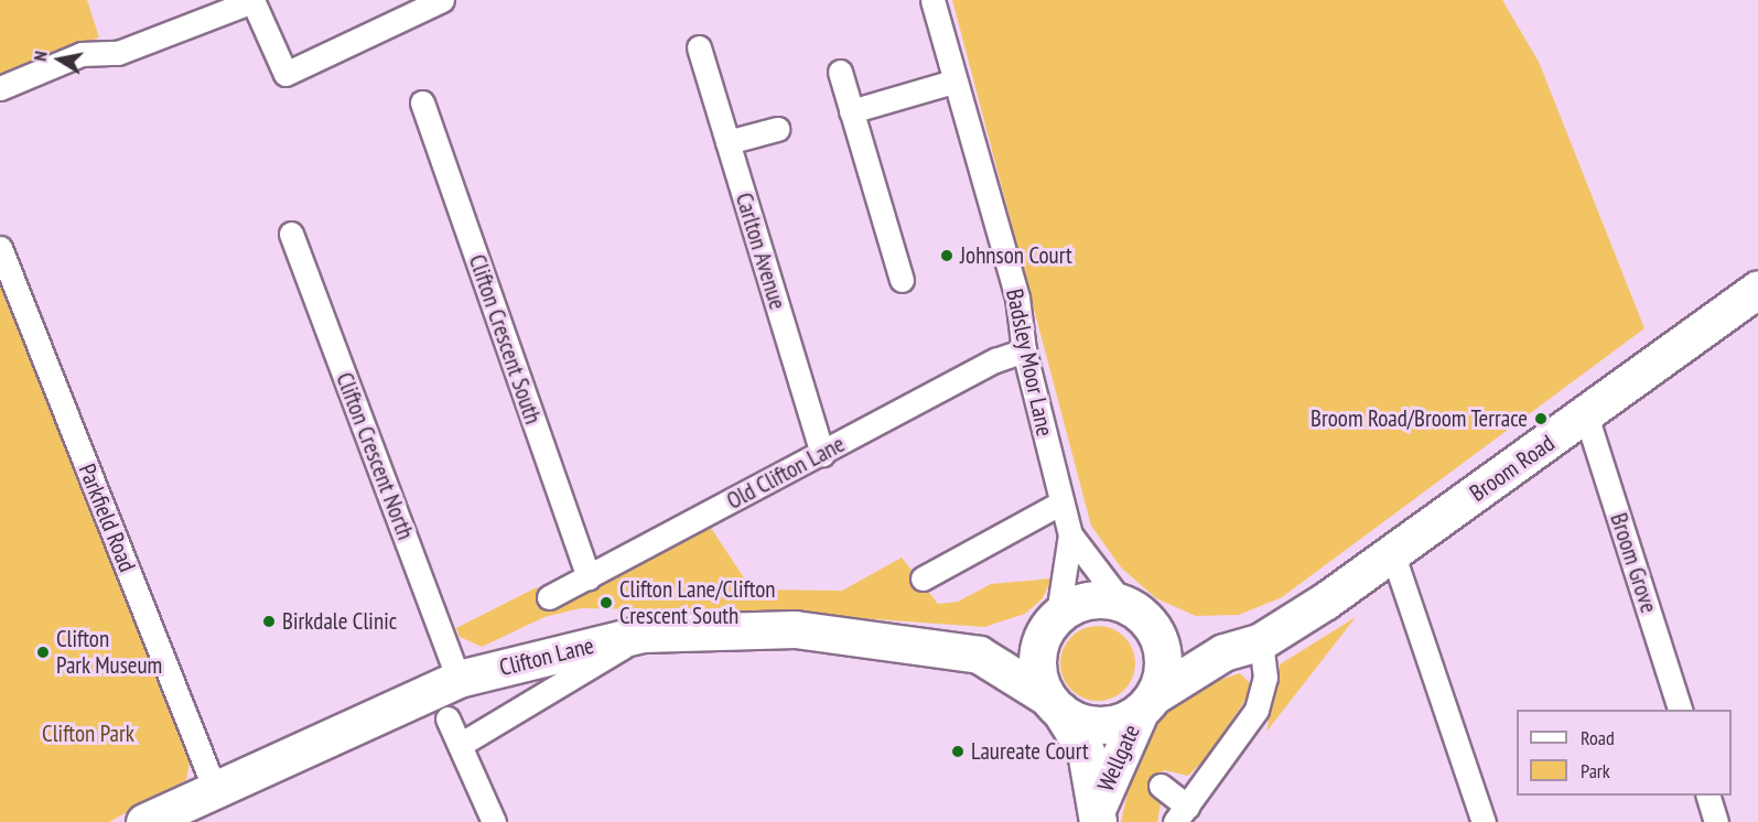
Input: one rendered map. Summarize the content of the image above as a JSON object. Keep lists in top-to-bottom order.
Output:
{
  "streets": {
    "main road": ["Broom Road", "Clifton Lane", "Wellgate"],
    "street": [
      "Carlton Avenue",
      "Clifton Crescent South",
      "Badsley Moor Lane",
      "Clifton Crescent North",
      "Old Clifton Lane",
      "Parkfield Road",
      "Broom Grove"
    ]
  },
  "crossings": [
    ["Carlton Avenue", "Old Clifton Lane"],
    ["Clifton Crescent South", "Old Clifton Lane"],
    ["Badsley Moor Lane", "Broom Road"],
    ["Badsley Moor Lane", "Old Clifton Lane"],
    ["Badsley Moor Lane", "Clifton Lane"],
    ["Badsley Moor Lane", "Wellgate"],
    ["Clifton Crescent North", "Clifton Lane"],
    ["Broom Road", "Broom Grove"],
    ["Broom Road", "Clifton Lane"],
    ["Broom Road", "Wellgate"],
    ["Parkfield Road", "Clifton Lane"],
    ["Clifton Lane", "Wellgate"]
  ],
  "parks": ["Clifton Park"],
  "places": [
    "Johnson Court",
    "Broom Road/Broom Terrace",
    "Clifton Lane/Clifton Crescent South",
    "Birkdale Clinic",
    "Clifton Park Museum",
    "Laureate Court"
  ],
  "legend": ["Road", "Park"],
  "north": "left"
}
